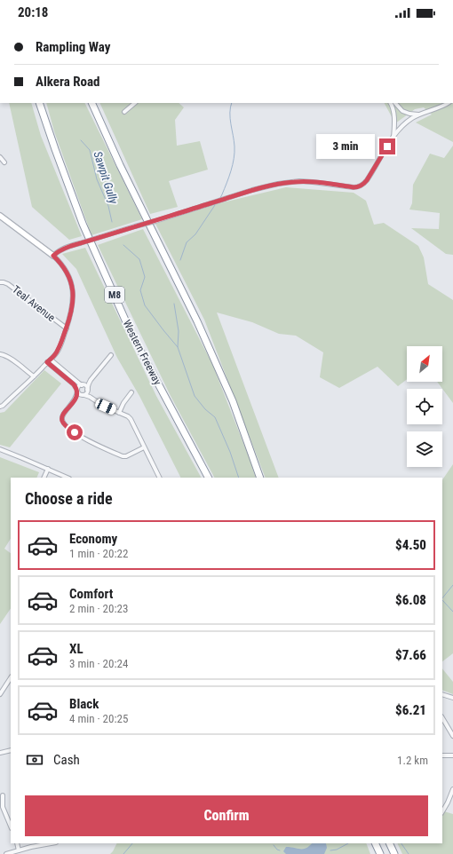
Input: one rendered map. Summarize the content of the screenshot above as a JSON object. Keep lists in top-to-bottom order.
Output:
{
  "streets": {
    "highway": ["M8", "Western Freeway"],
    "street": ["Teal Avenue"]
  },
  "water": ["Sawpit Gully"],
  "north": "top right",
  "page": {
    "status": "20:18",
    "banner": ["Rampling Way", "Alkera Road"],
    "bubble": "3 min",
    "heading": "Choose a ride",
    "list": [
      {
        "name": "Economy",
        "note": "1 min · 20:22",
        "value": "$4.50"
      },
      {
        "name": "Comfort",
        "note": "2 min · 20:23",
        "value": "$6.08"
      },
      {
        "name": "XL",
        "note": "3 min · 20:24",
        "value": "$7.66"
      },
      {
        "name": "Black",
        "note": "4 min · 20:25",
        "value": "$6.21"
      }
    ],
    "pay": ["Cash", "1.2 km"],
    "buttons": "Confirm"
  }
}
